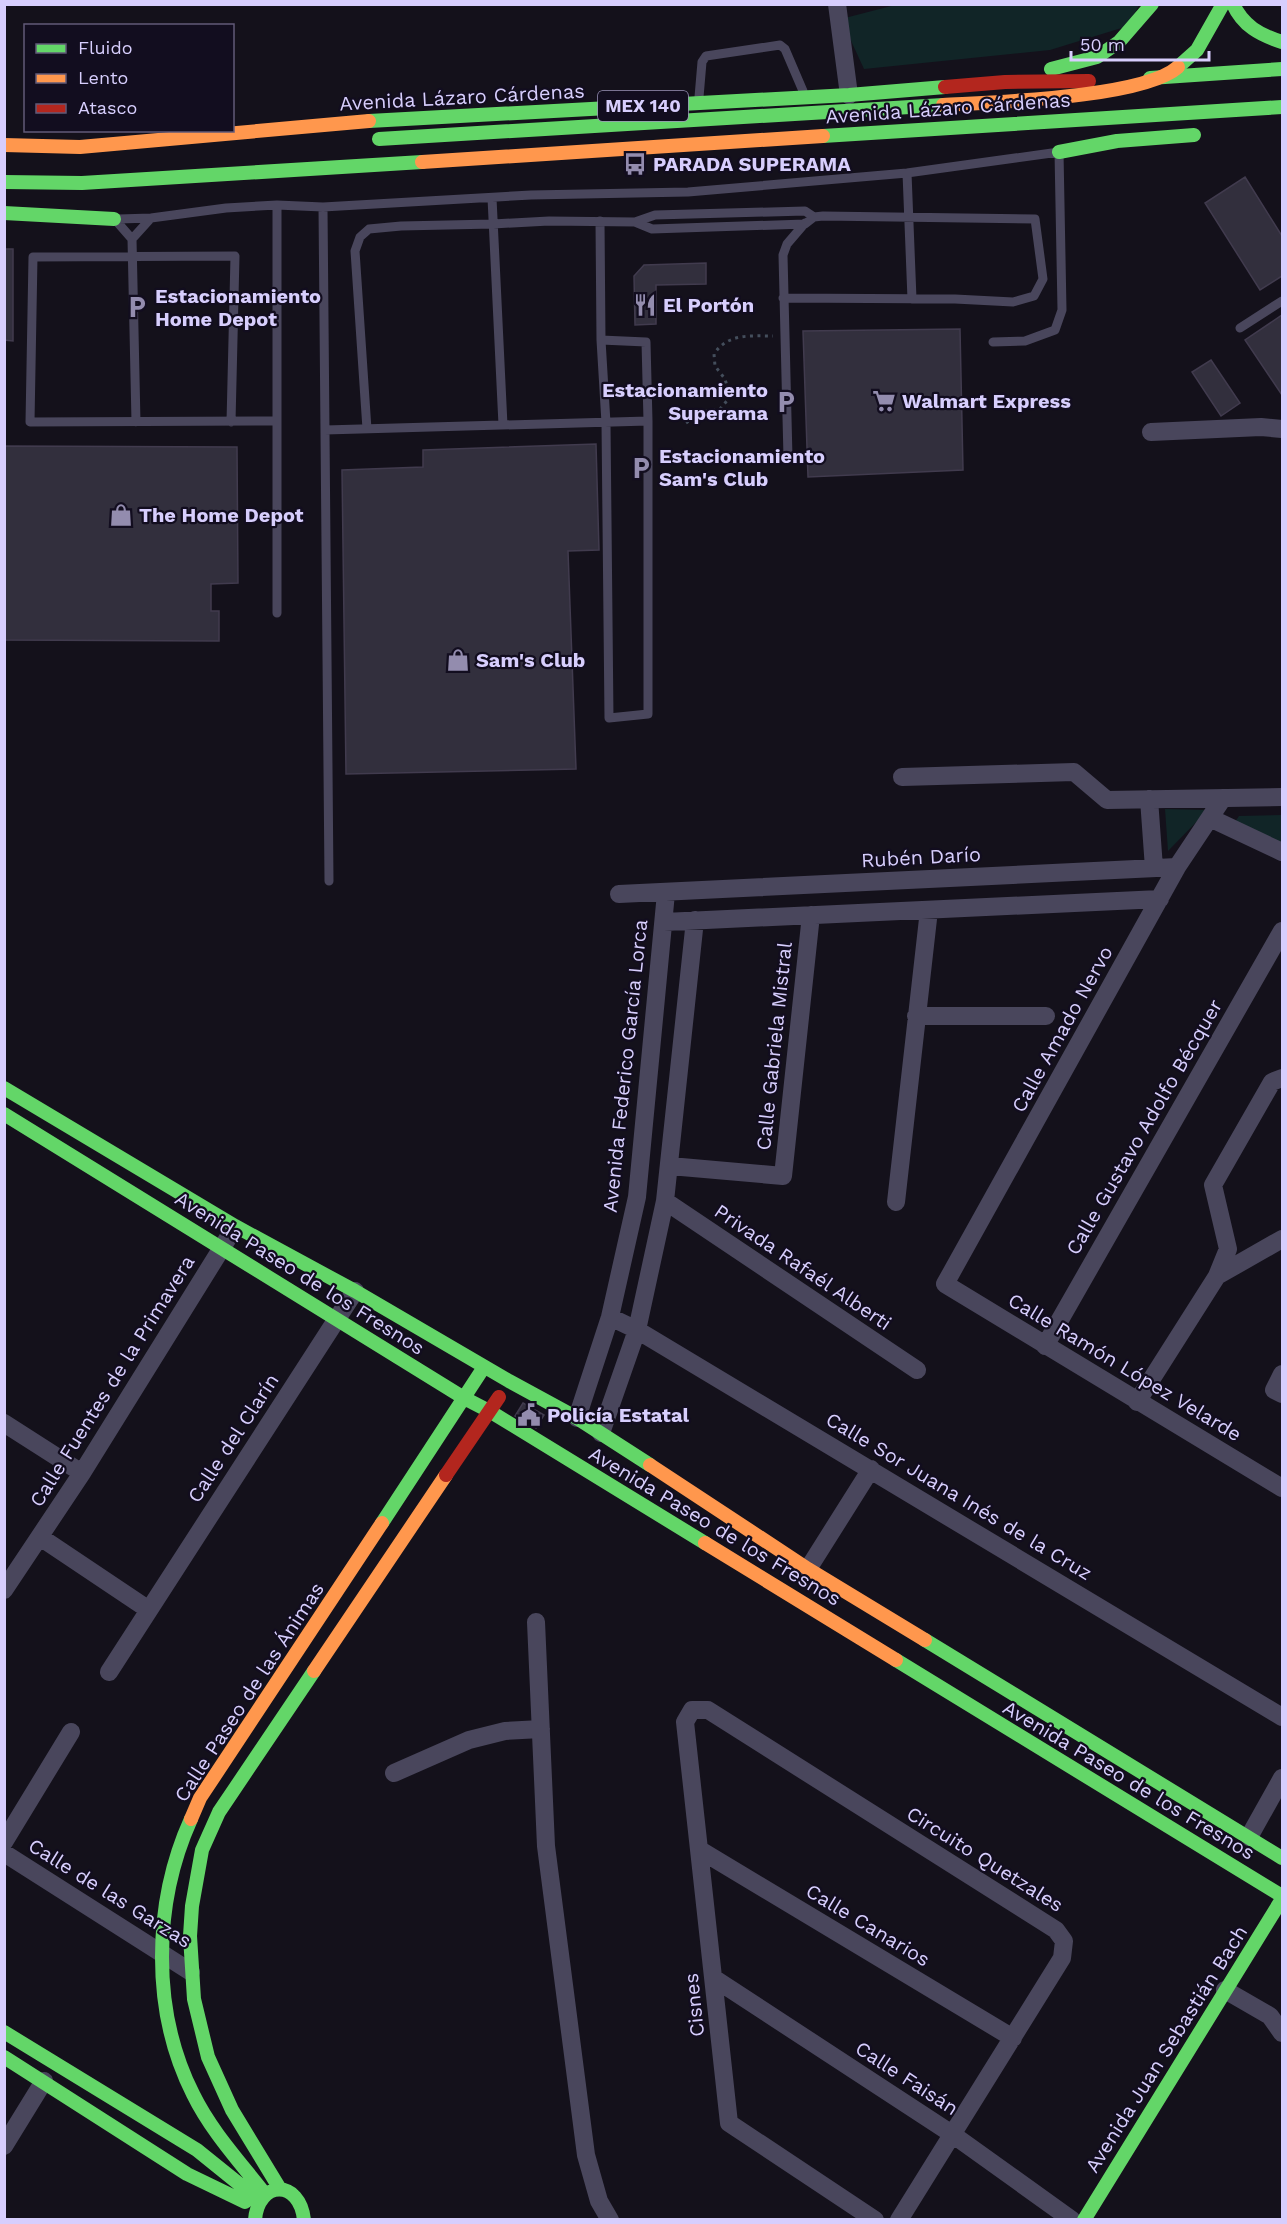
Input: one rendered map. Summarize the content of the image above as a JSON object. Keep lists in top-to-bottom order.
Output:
{
  "streets": {
    "main road": [
      "Avenida Lázaro Cárdenas",
      "MEX 140",
      "Avenida Paseo de los Fresnos",
      "Calle Paseo de las Ánimas",
      "Avenida Juan Sebastián Bach"
    ],
    "street": [
      "Rubén Darío",
      "Calle Amado Nervo",
      "Calle Gabriela Mistral",
      "Avenida Federico García Lorca",
      "Calle Gustavo Adolfo Bécquer",
      "Privada Rafaél Alberti",
      "Calle Ramón López Velarde",
      "Calle Fuentes de la Primavera",
      "Calle del Clarín",
      "Calle Sor Juana Inés de la Cruz",
      "Circuito Quetzales",
      "Calle de las Garzas",
      "Calle Canarios",
      "Cisnes",
      "Calle Faisán"
    ]
  },
  "crossings": [
    ["Rubén Darío", "Calle Amado Nervo"],
    ["Rubén Darío", "Avenida Federico García Lorca"],
    ["Calle Amado Nervo", "Calle Ramón López Velarde"],
    ["Avenida Federico García Lorca", "Avenida Paseo de los Fresnos"],
    ["Avenida Federico García Lorca", "Calle Sor Juana Inés de la Cruz"],
    ["Calle Gustavo Adolfo Bécquer", "Calle Ramón López Velarde"],
    ["Avenida Paseo de los Fresnos", "Calle Fuentes de la Primavera"],
    ["Avenida Paseo de los Fresnos", "Calle del Clarín"],
    ["Avenida Paseo de los Fresnos", "Calle Paseo de las Ánimas"],
    ["Avenida Paseo de los Fresnos", "Avenida Juan Sebastián Bach"],
    ["Calle Paseo de las Ánimas", "Calle de las Garzas"],
    ["Circuito Quetzales", "Calle Canarios"],
    ["Circuito Quetzales", "Cisnes"],
    ["Circuito Quetzales", "Calle Faisán"],
    ["Calle Canarios", "Cisnes"],
    ["Cisnes", "Calle Faisán"]
  ],
  "places": {
    "bus stop": ["PARADA SUPERAMA"],
    "restaurant": ["El Portón"],
    "parking": ["Estacionamiento Home Depot", "Estacionamiento Superama", "Estacionamiento Sam's Club"],
    "supermarket": ["Walmart Express"],
    "shop": ["The Home Depot", "Sam's Club"],
    "public building": ["Policía Estatal"]
  },
  "legend": ["Fluido", "Lento", "Atasco"],
  "scale_bar": "50 m"
}
